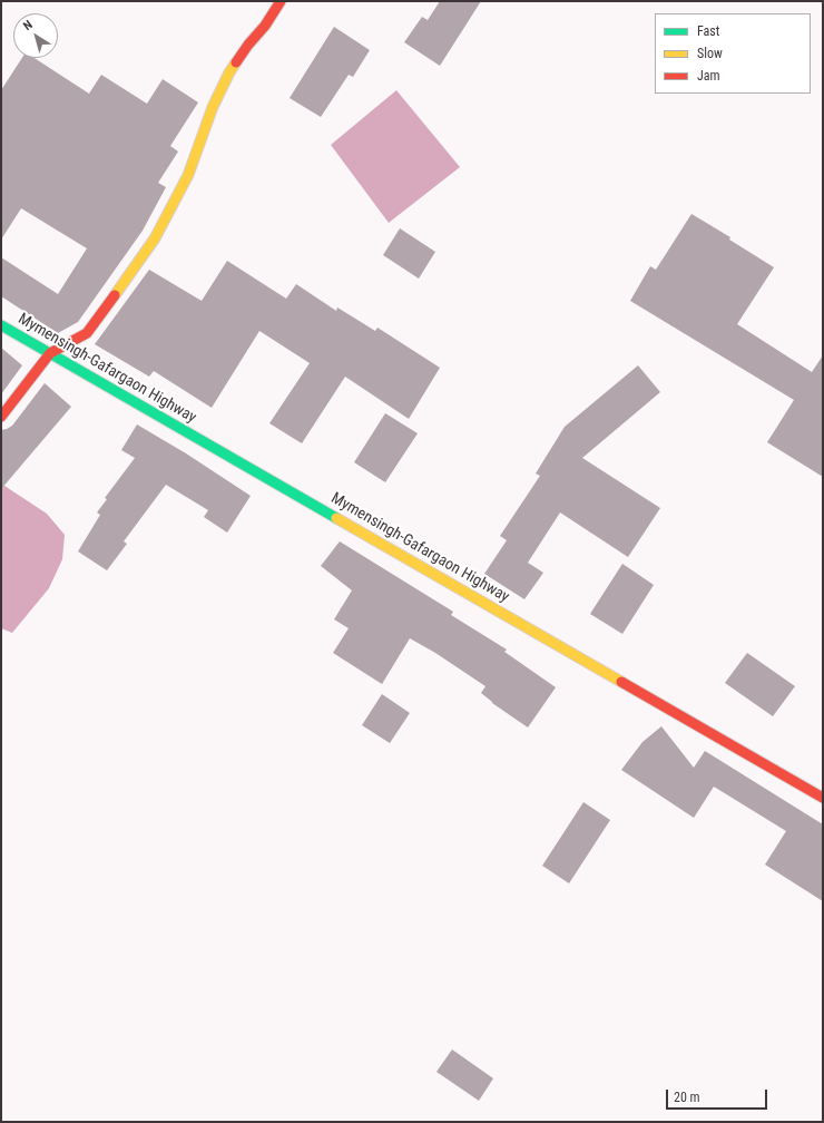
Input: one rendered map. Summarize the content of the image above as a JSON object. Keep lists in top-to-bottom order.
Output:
{
  "streets": {
    "main road": ["Mymensingh-Gafargaon Highway"]
  },
  "legend": ["Fast", "Slow", "Jam"],
  "scale_bar": "20 m",
  "north": "top left"
}
